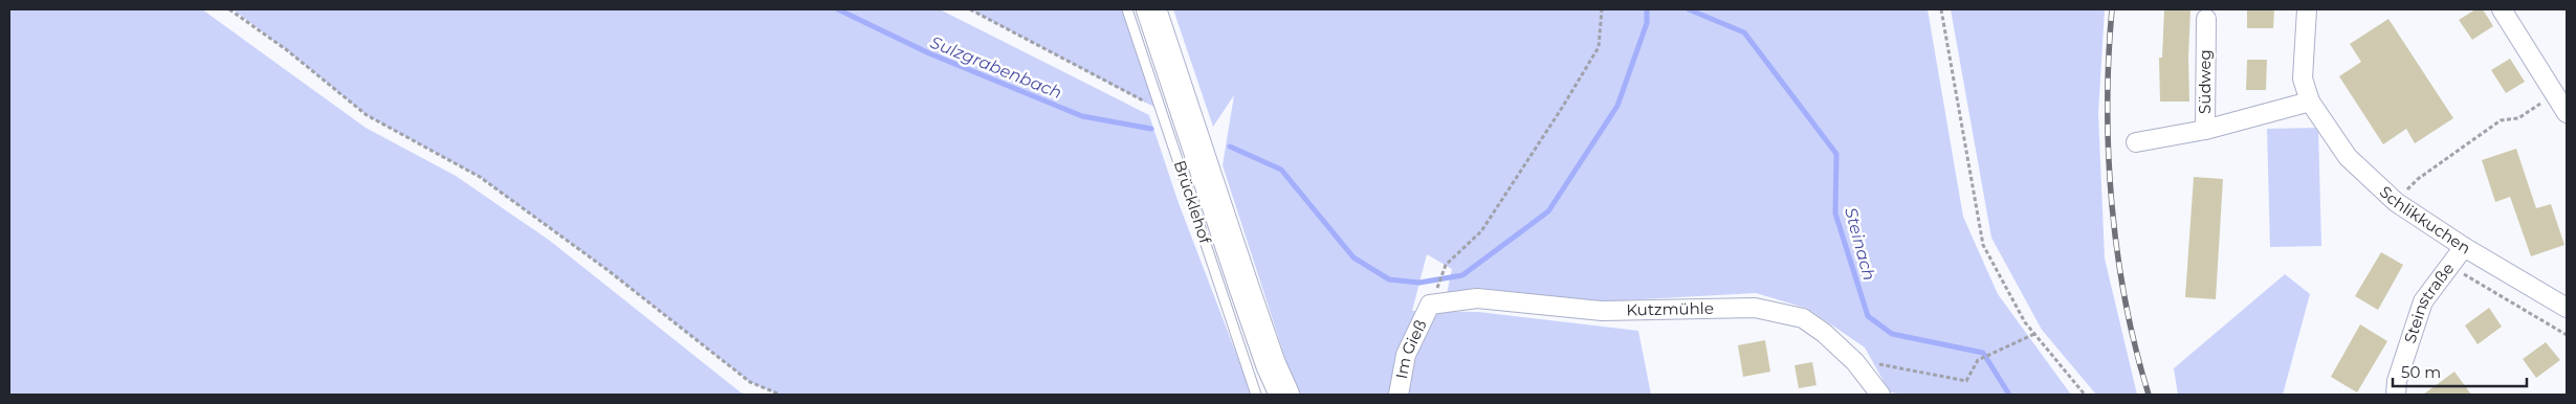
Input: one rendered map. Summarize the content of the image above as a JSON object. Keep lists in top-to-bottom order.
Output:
{
  "streets": {
    "street": [
      "Südweg",
      "Schlikkuchen",
      "Steinstraße",
      "Kutzmühle",
      "Im Gieß"
    ],
    "lane": ["Brücklehof"]
  },
  "crossings": [
    ["Südweg", "Schlikkuchen"],
    ["Schlikkuchen", "Steinstraße"],
    ["Kutzmühle", "Im Gieß"]
  ],
  "water": ["Sulzgrabenbach", "Steinach"],
  "scale_bar": "50 m"
}
